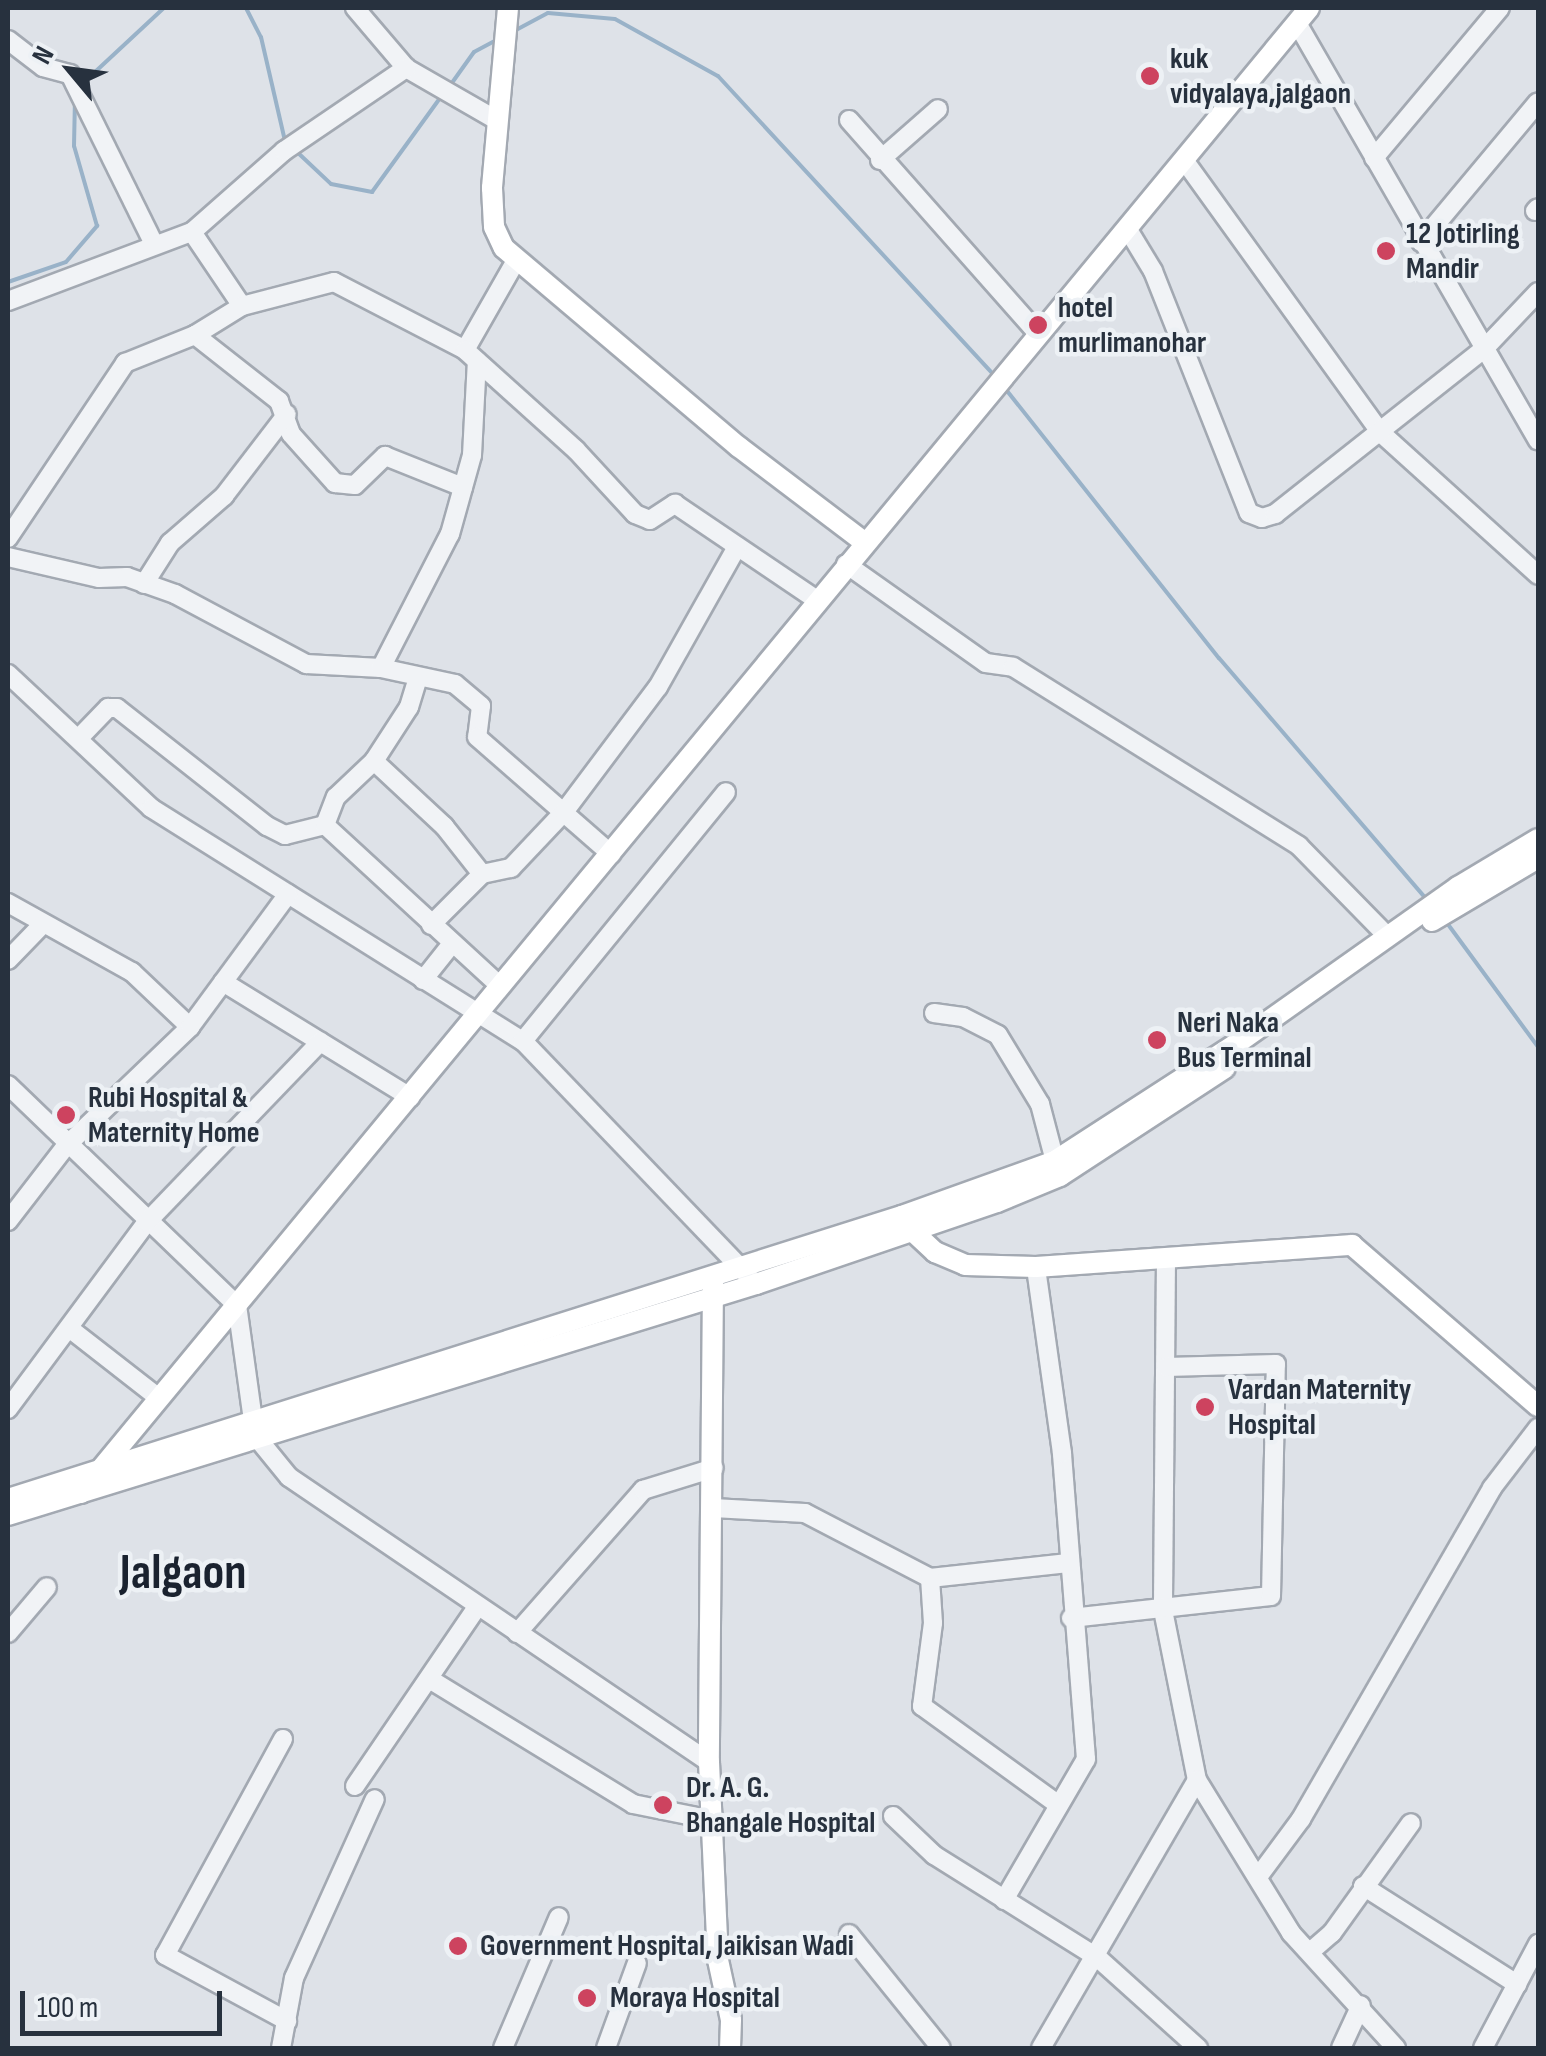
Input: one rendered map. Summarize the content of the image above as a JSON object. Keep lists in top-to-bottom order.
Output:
{
  "districts": ["Jalgaon"],
  "places": [
    "kuk vidyalaya,jalgaon",
    "12 Jotirling Mandir",
    "hotel murlimanohar",
    "Neri Naka Bus Terminal",
    "Rubi Hospital & Maternity Home",
    "Vardan Maternity Hospital",
    "Dr. A. G. Bhangale Hospital",
    "Government Hospital, Jaikisan Wadi",
    "Moraya Hospital"
  ],
  "scale_bar": "100 m",
  "north": "top left"
}
